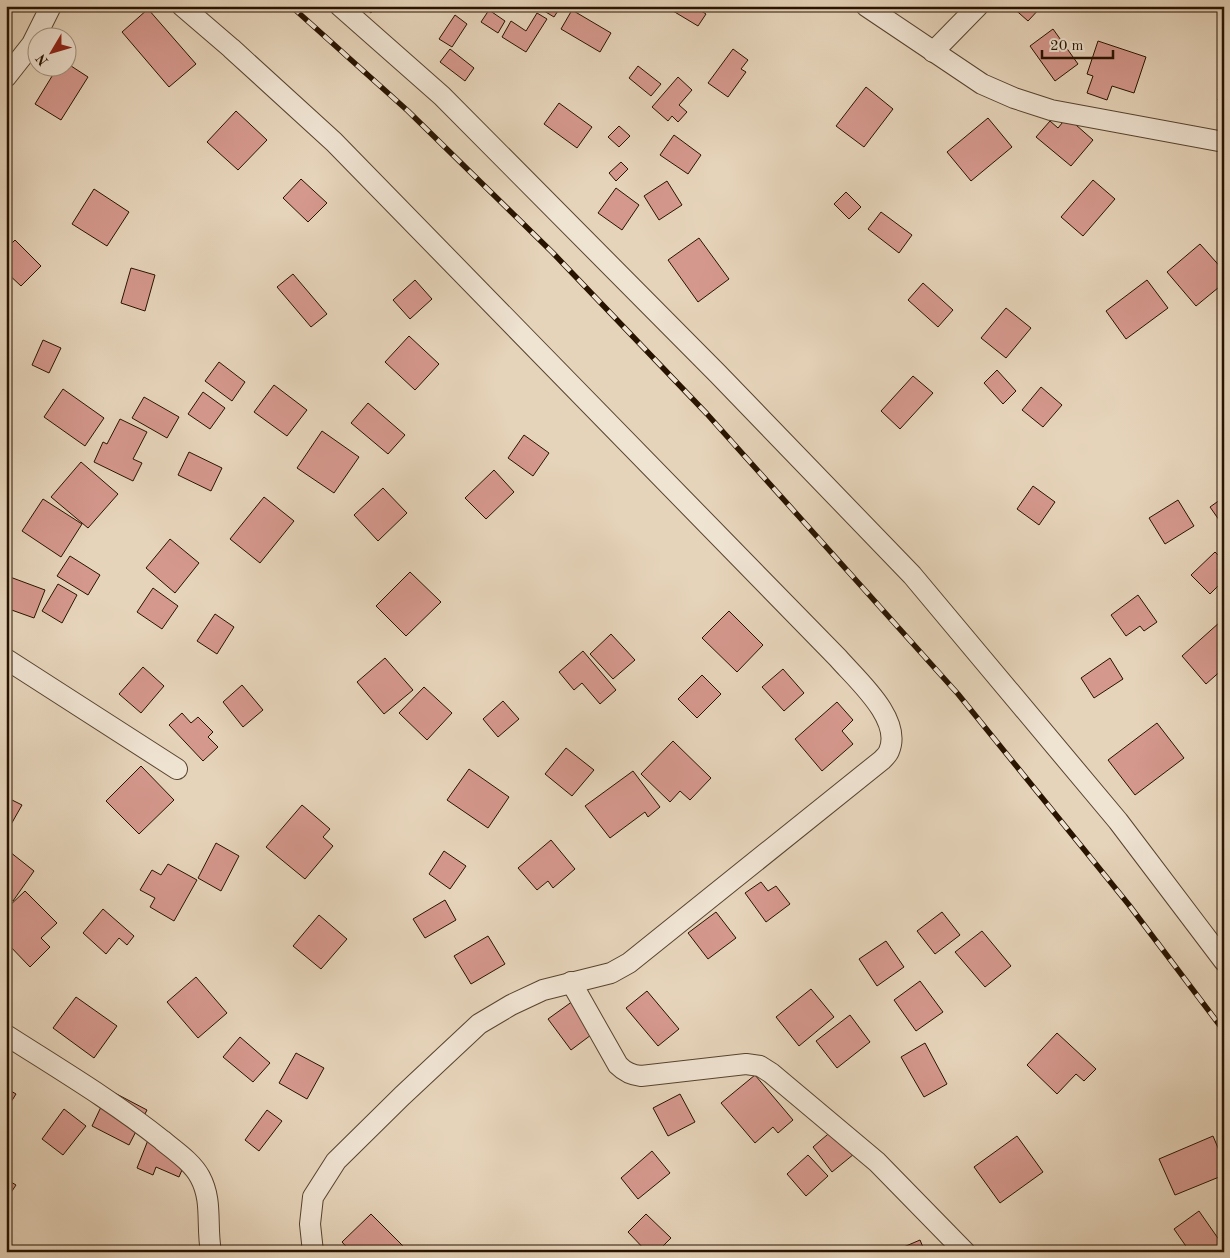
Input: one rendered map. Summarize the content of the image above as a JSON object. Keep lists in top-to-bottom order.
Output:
{
  "scale_bar": "20 m",
  "north": "bottom left"
}
